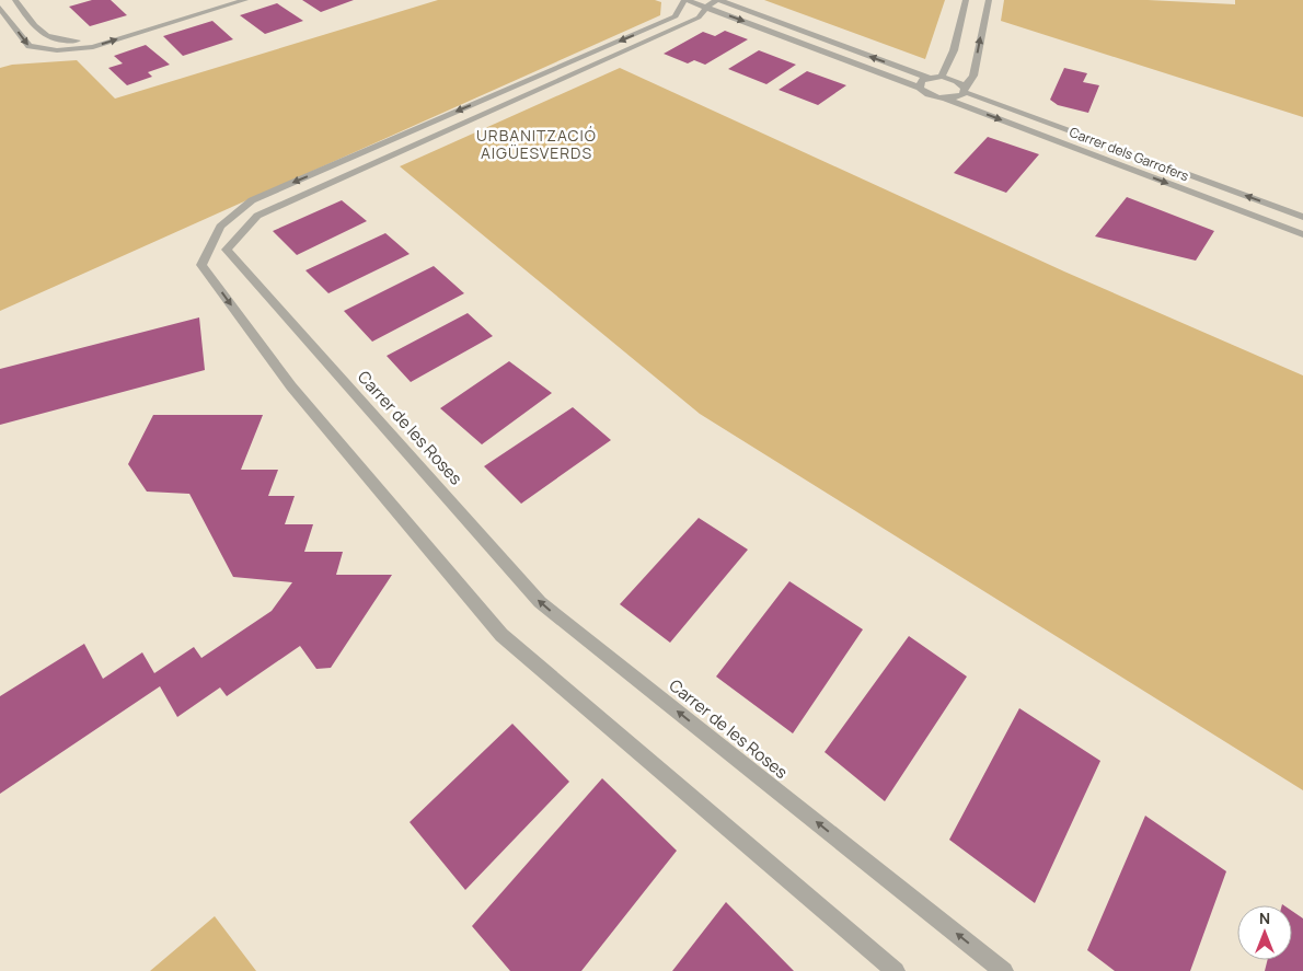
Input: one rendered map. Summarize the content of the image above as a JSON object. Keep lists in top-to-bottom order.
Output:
{
  "streets": {
    "street": ["Carrer dels Garrofers", "Carrer de les Roses"]
  },
  "districts": ["URBANITZACIÓ AIGÜESVERDS"],
  "north": "top"
}
